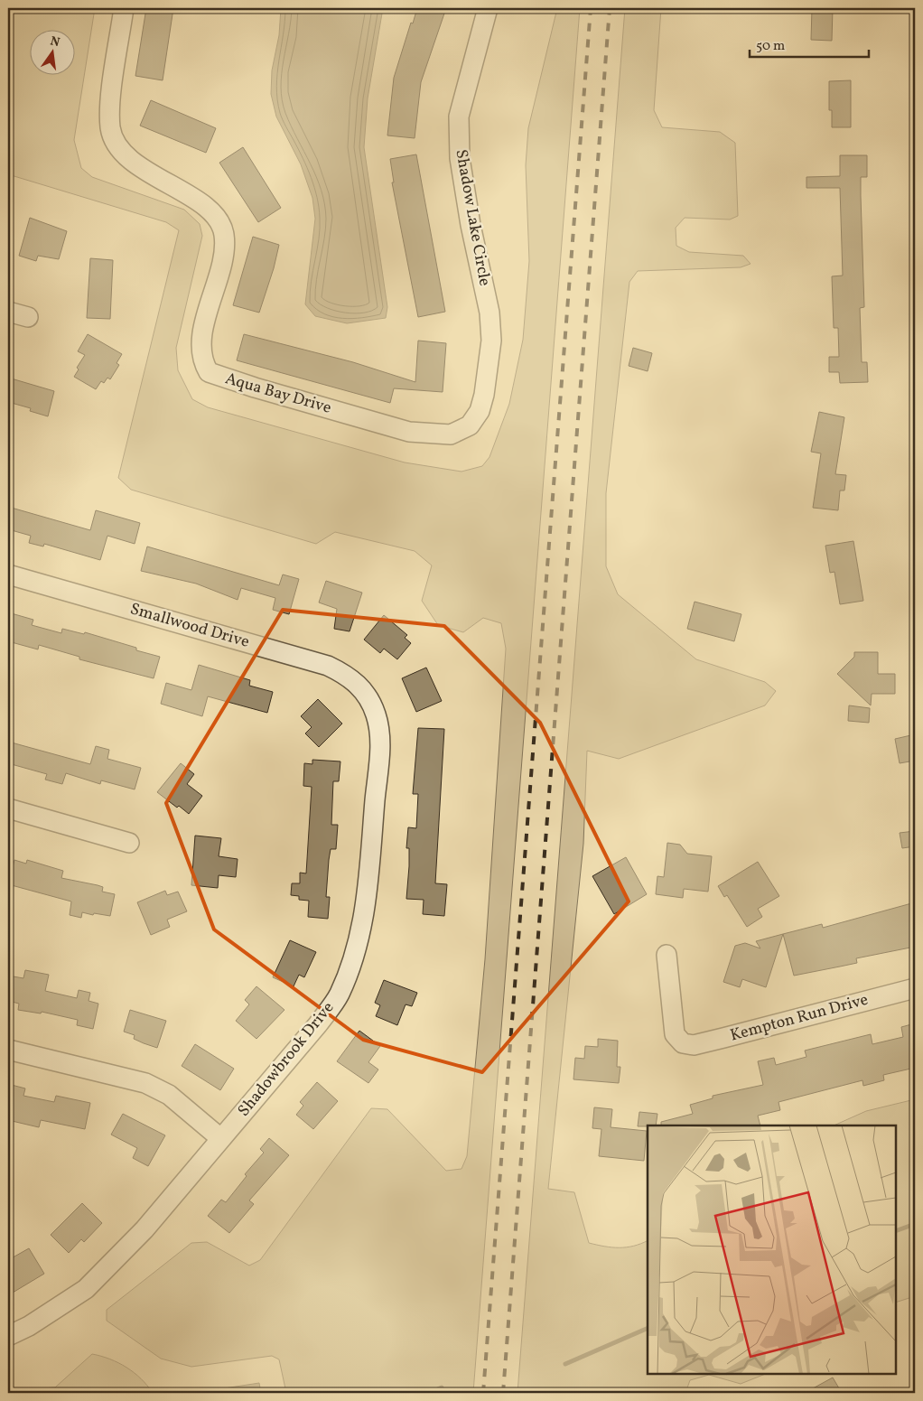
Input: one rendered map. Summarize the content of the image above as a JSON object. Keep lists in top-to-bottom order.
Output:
{
  "streets": {
    "street": [
      "Shadow Lake Circle",
      "Aqua Bay Drive",
      "Smallwood Drive",
      "Kempton Run Drive",
      "Shadowbrook Drive"
    ]
  },
  "crossings": [
    ["Shadow Lake Circle", "Aqua Bay Drive"],
    ["Smallwood Drive", "Shadowbrook Drive"]
  ],
  "scale_bar": "50 m",
  "north": "top"
}
